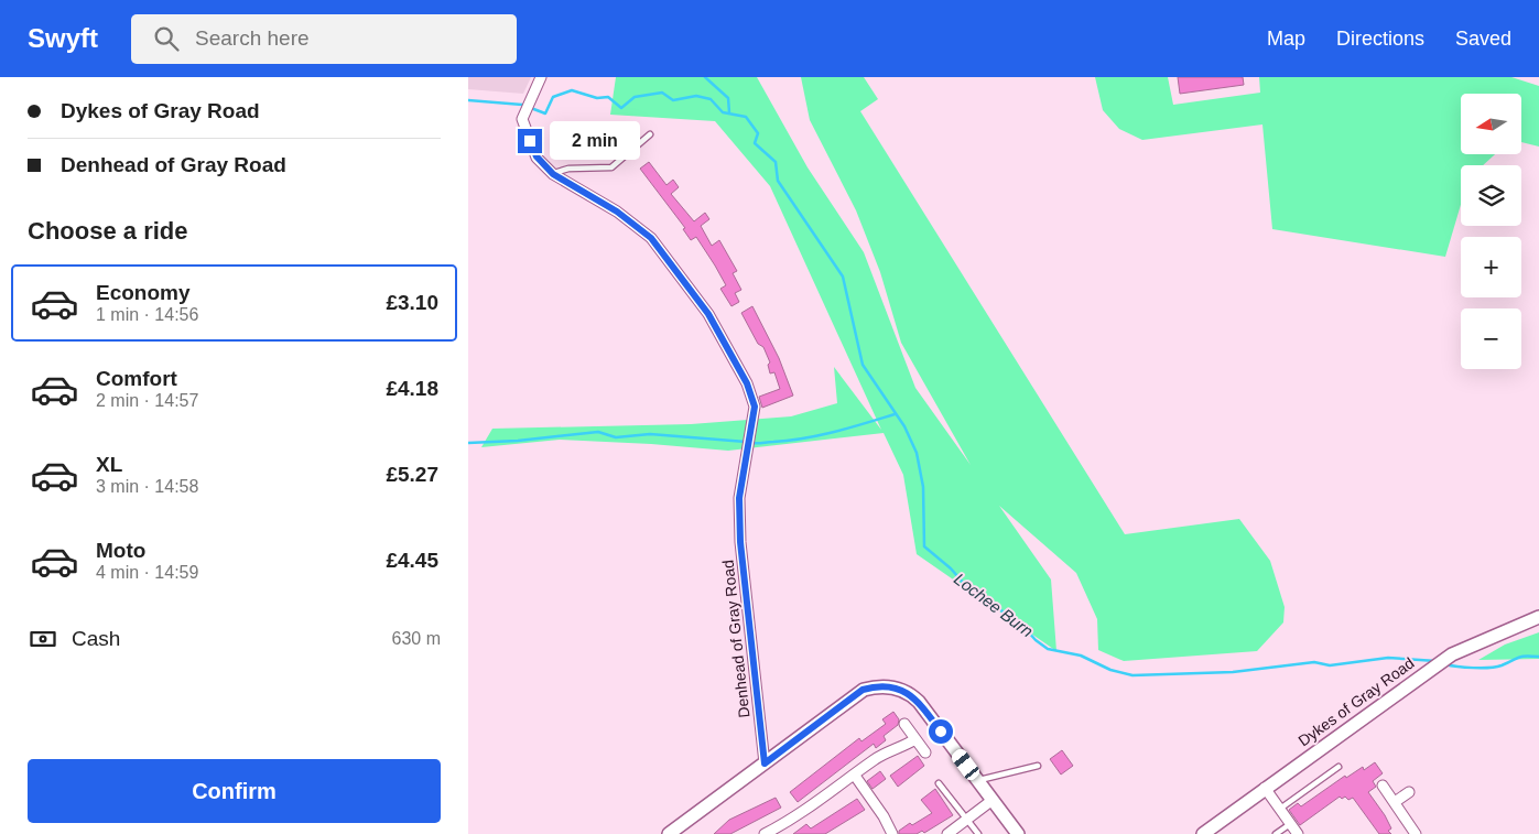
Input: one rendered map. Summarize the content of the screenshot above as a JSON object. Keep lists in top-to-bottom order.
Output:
{
  "streets": {
    "street": ["Denhead of Gray Road", "Dykes of Gray Road"]
  },
  "water": ["Lochee Burn"],
  "north": "left",
  "page": {
    "header": "Swyft",
    "search": "Search here",
    "nav": ["Map", "Directions", "Saved"],
    "banner": ["Dykes of Gray Road", "Denhead of Gray Road"],
    "map_buttons": ["+", "−"],
    "bubble": "2 min",
    "heading": "Choose a ride",
    "list": [
      {
        "name": "Economy",
        "note": "1 min · 14:56",
        "value": "£3.10"
      },
      {
        "name": "Comfort",
        "note": "2 min · 14:57",
        "value": "£4.18"
      },
      {
        "name": "XL",
        "note": "3 min · 14:58",
        "value": "£5.27"
      },
      {
        "name": "Moto",
        "note": "4 min · 14:59",
        "value": "£4.45"
      }
    ],
    "pay": ["Cash", "630 m"],
    "buttons": "Confirm"
  }
}
